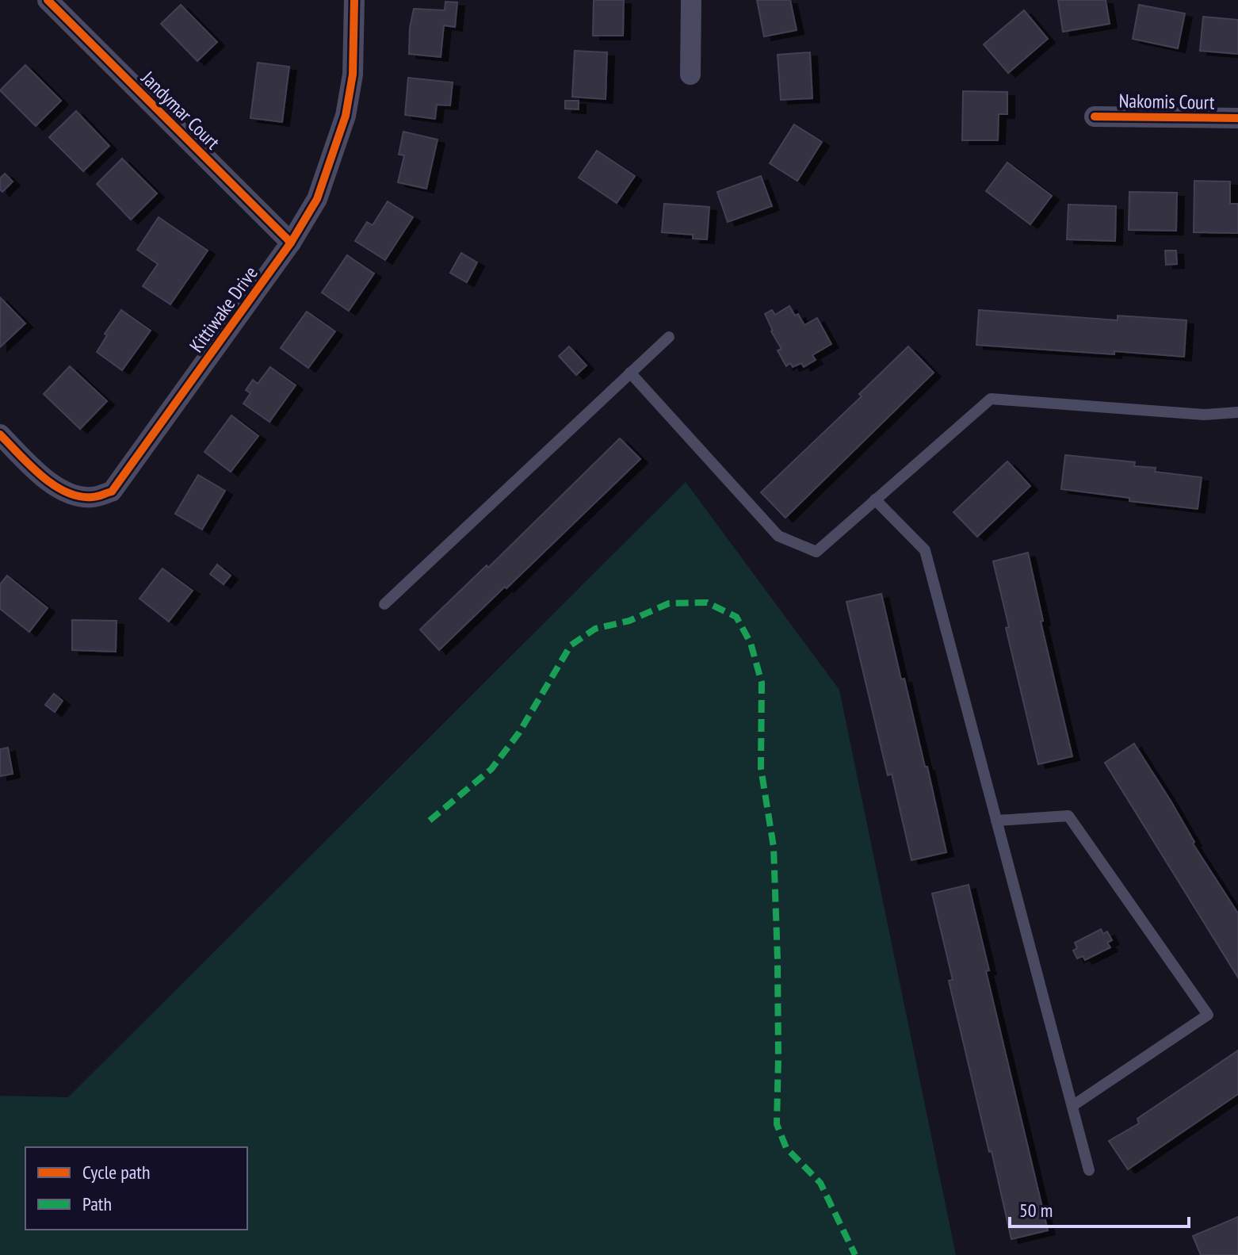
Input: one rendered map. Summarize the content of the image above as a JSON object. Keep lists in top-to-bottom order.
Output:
{
  "streets": {
    "street": ["Nakomis Court", "Jandymar Court", "Kittiwake Drive"]
  },
  "crossings": [
    ["Jandymar Court", "Kittiwake Drive"]
  ],
  "legend": ["Cycle path", "Path"],
  "scale_bar": "50 m"
}
